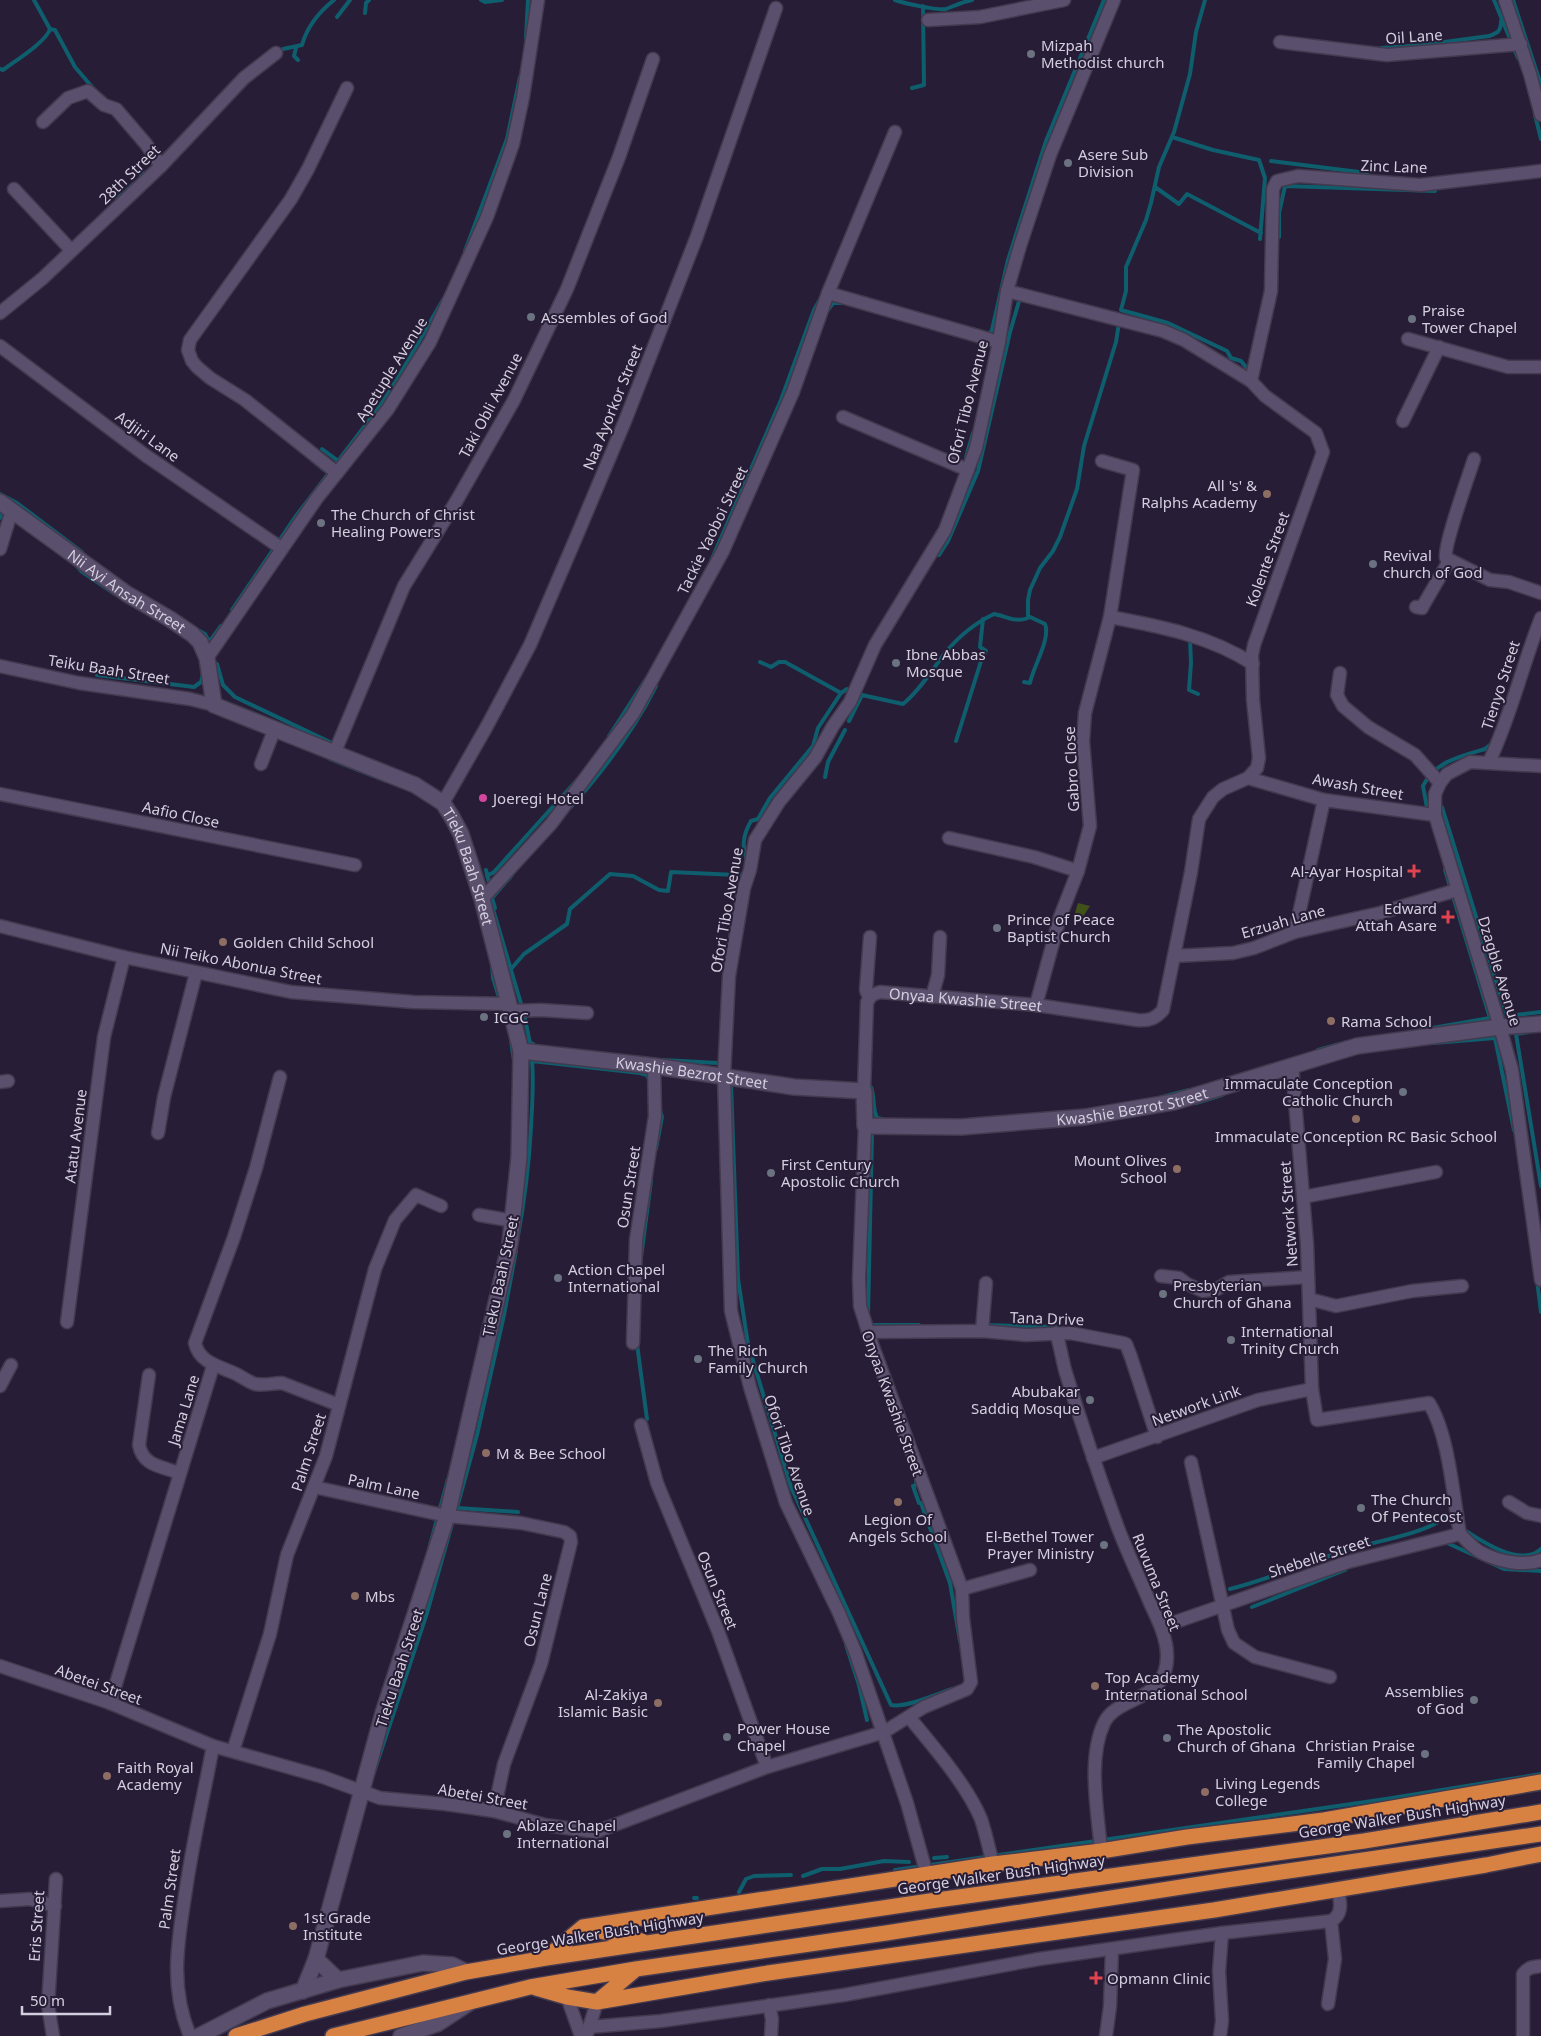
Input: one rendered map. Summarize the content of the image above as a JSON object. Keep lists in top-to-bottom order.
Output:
{
  "streets": {
    "highway": ["George Walker Bush Highway"],
    "street": [
      "Oil Lane",
      "Zinc Lane",
      "28th Street",
      "Apetuple Avenue",
      "Ofori Tibo Avenue",
      "Taki Obli Avenue",
      "Naa Ayorkor Street",
      "Adjiri Lane",
      "Tackie Yaoboi Street",
      "Kolente Street",
      "Nii Ayi Ansah Street",
      "Teiku Baah Street",
      "Tienyo Street",
      "Gabro Close",
      "Awash Street",
      "Aafio Close",
      "Tieku Baah Street",
      "Erzuah Lane",
      "Nii Teiko Abonua Street",
      "Dzagble Avenue",
      "Onyaa Kwashie Street",
      "Kwashie Bezrot Street",
      "Atatu Avenue",
      "Osun Street",
      "Network Street",
      "Tana Drive",
      "Network Link",
      "Jama Lane",
      "Palm Street",
      "Palm Lane",
      "Shebelle Street",
      "Ruvuma Street",
      "Osun Lane",
      "Abetei Street",
      "Eris Street"
    ]
  },
  "crossings": [
    ["Zinc Lane", "Kolente Street"],
    ["Apetuple Avenue", "Adjiri Lane"],
    ["Apetuple Avenue", "Nii Ayi Ansah Street"],
    ["Ofori Tibo Avenue", "Kolente Street"],
    ["Ofori Tibo Avenue", "Kwashie Bezrot Street"],
    ["Ofori Tibo Avenue", "Abetei Street"],
    ["Taki Obli Avenue", "Tieku Baah Street"],
    ["Naa Ayorkor Street", "Tieku Baah Street"],
    ["Tackie Yaoboi Street", "Tieku Baah Street"],
    ["Kolente Street", "Awash Street"],
    ["Kolente Street", "Onyaa Kwashie Street"],
    ["Nii Ayi Ansah Street", "Teiku Baah Street"],
    ["Nii Ayi Ansah Street", "Tieku Baah Street"],
    ["Teiku Baah Street", "Tieku Baah Street"],
    ["Gabro Close", "Onyaa Kwashie Street"],
    ["Awash Street", "Dzagble Avenue"],
    ["Awash Street", "Onyaa Kwashie Street"],
    ["Tieku Baah Street", "Nii Teiko Abonua Street"],
    ["Tieku Baah Street", "Kwashie Bezrot Street"],
    ["Tieku Baah Street", "Palm Lane"],
    ["Tieku Baah Street", "Osun Lane"],
    ["Tieku Baah Street", "Abetei Street"],
    ["Tieku Baah Street", "George Walker Bush Highway"],
    ["Erzuah Lane", "Dzagble Avenue"],
    ["Erzuah Lane", "Onyaa Kwashie Street"],
    ["Nii Teiko Abonua Street", "Atatu Avenue"],
    ["Dzagble Avenue", "Kwashie Bezrot Street"],
    ["Onyaa Kwashie Street", "Kwashie Bezrot Street"],
    ["Onyaa Kwashie Street", "Tana Drive"],
    ["Onyaa Kwashie Street", "Abetei Street"],
    ["Kwashie Bezrot Street", "Osun Street"],
    ["Kwashie Bezrot Street", "Network Street"],
    ["Osun Street", "Abetei Street"],
    ["Network Street", "Network Link"],
    ["Network Street", "Shebelle Street"],
    ["Tana Drive", "Network Link"],
    ["Tana Drive", "Ruvuma Street"],
    ["Network Link", "Ruvuma Street"],
    ["Jama Lane", "Abetei Street"],
    ["Palm Street", "Palm Lane"],
    ["Palm Street", "Abetei Street"],
    ["Palm Lane", "Osun Lane"],
    ["Shebelle Street", "Ruvuma Street"],
    ["Osun Lane", "Abetei Street"]
  ],
  "places": {
    "other": [
      "Mizpah Methodist church",
      "Asere Sub Division",
      "Assembles of God",
      "Praise Tower Chapel",
      "All 's' & Ralphs Academy",
      "The Church of Christ Healing Powers",
      "Revival church of God",
      "Ibne Abbas Mosque",
      "Joeregi Hotel",
      "Prince of Peace Baptist Church",
      "Golden Child School",
      "ICGC",
      "Rama School",
      "Immaculate Conception Catholic Church",
      "Immaculate Conception RC Basic School",
      "Mount Olives School",
      "First Century Apostolic Church",
      "Action Chapel International",
      "Presbyterian Church of Ghana",
      "International Trinity Church",
      "The Rich Family Church",
      "Abubakar Saddiq Mosque",
      "M & Bee School",
      "Legion Of Angels School",
      "The Church Of Pentecost",
      "El-Bethel Tower Prayer Ministry",
      "Mbs",
      "Top Academy International School",
      "Assemblies of God",
      "Al-Zakiya Islamic Basic",
      "Power House Chapel",
      "The Apostolic Church of Ghana",
      "Christian Praise Family Chapel",
      "Faith Royal Academy",
      "Living Legends College",
      "Ablaze Chapel International",
      "1st Grade Institute"
    ],
    "health": ["Al-Ayar Hospital", "Edward Attah Asare", "Opmann Clinic"]
  },
  "scale_bar": "50 m"
}
